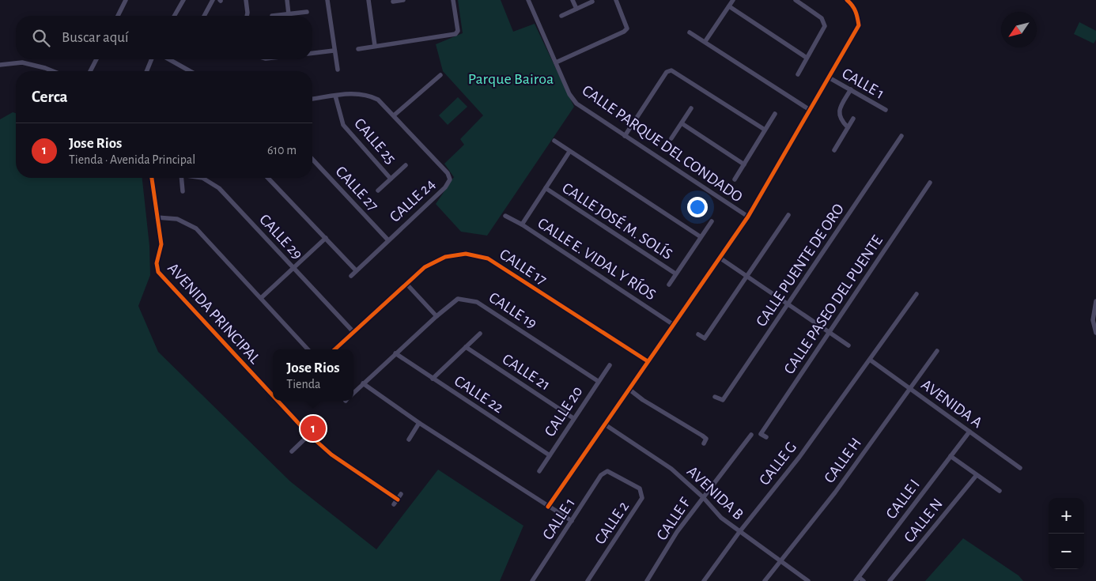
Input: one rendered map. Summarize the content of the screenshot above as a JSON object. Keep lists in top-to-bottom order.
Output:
{
  "streets": {
    "street": [
      "CALLE 1",
      "CALLE 25",
      "CALLE PARQUE DEL CONDADO",
      "CALLE 27",
      "CALLE 24",
      "CALLE JOSÉ M. SOLÍS",
      "CALLE 29",
      "CALLE E. VIDAL Y RÍOS",
      "CALLE PUENTE DE ORO",
      "CALLE 17",
      "CALLE PASEO DEL PUENTE",
      "CALLE 19",
      "AVENIDA PRINCIPAL",
      "CALLE 21",
      "CALLE 22",
      "AVENIDA A",
      "CALLE 20",
      "CALLE H",
      "CALLE G",
      "AVENIDA B",
      "CALLE I",
      "CALLE F",
      "CALLE N",
      "CALLE 2"
    ]
  },
  "crossings": [
    ["CALLE 1", "CALLE 2"],
    ["CALLE 25", "CALLE 24"],
    ["CALLE 27", "CALLE 24"],
    ["CALLE 29", "CALLE 17"],
    ["CALLE 19", "CALLE 22"],
    ["CALLE 19", "CALLE 20"],
    ["CALLE 21", "CALLE 20"],
    ["CALLE 22", "CALLE 20"],
    ["AVENIDA A", "CALLE H"],
    ["AVENIDA A", "CALLE G"],
    ["AVENIDA A", "CALLE I"],
    ["CALLE H", "AVENIDA B"],
    ["CALLE G", "AVENIDA B"],
    ["AVENIDA B", "CALLE F"]
  ],
  "parks": ["Parque Bairoa"],
  "north": "bottom left",
  "page": {
    "search": "Buscar aquí",
    "heading": "Cerca",
    "list": [
      {
        "mark": "1",
        "name": "Jose Rios",
        "note": "Tienda · Avenida Principal",
        "value": "610 m"
      }
    ],
    "popup": ["Jose Rios", "Tienda"],
    "pins": "1",
    "map_buttons": ["+", "−"]
  }
}
